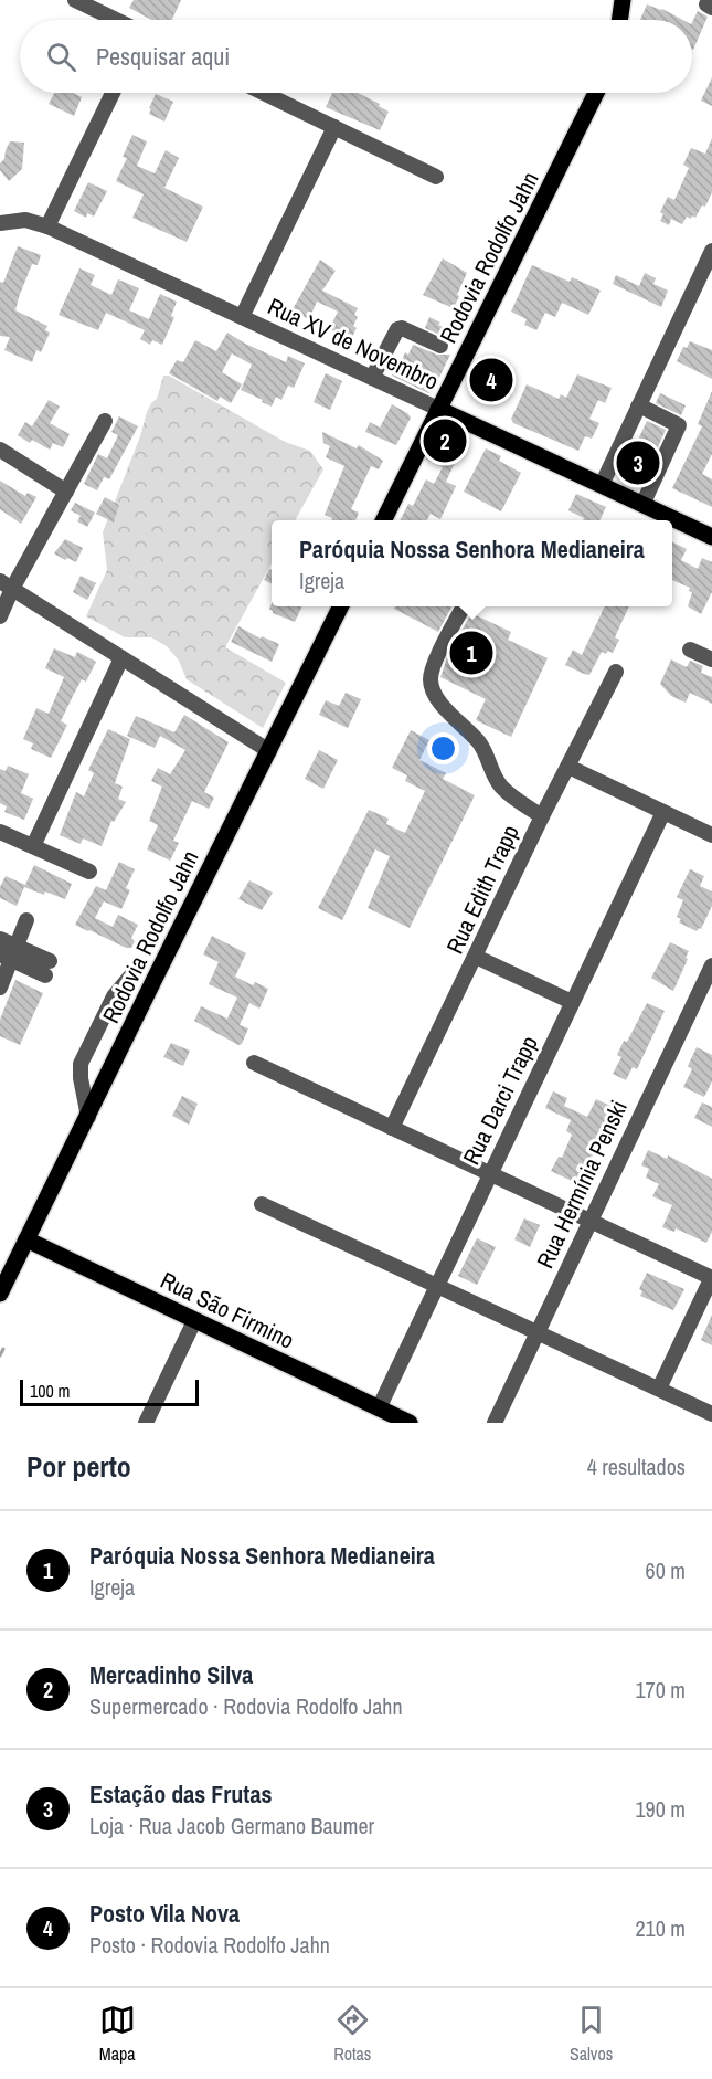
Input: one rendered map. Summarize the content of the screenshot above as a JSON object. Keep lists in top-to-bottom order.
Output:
{
  "streets": {
    "main road": ["Rodovia Rodolfo Jahn", "Rua XV de Novembro", "Rua São Firmino"],
    "street": ["Rua Edith Trapp", "Rua Darci Trapp", "Rua Hermínia Penski"]
  },
  "crossings": [
    ["Rodovia Rodolfo Jahn", "Rua XV de Novembro"],
    ["Rodovia Rodolfo Jahn", "Rua São Firmino"],
    ["Rua Darci Trapp", "Rua São Firmino"]
  ],
  "scale_bar": "100 m",
  "page": {
    "search": "Pesquisar aqui",
    "pins": [
      "4",
      "2",
      "3",
      "1"
    ],
    "popup": ["Paróquia Nossa Senhora Medianeira", "Igreja"],
    "scale": "100 m",
    "heading": ["Por perto", "4 resultados"],
    "list": [
      {
        "mark": "1",
        "name": "Paróquia Nossa Senhora Medianeira",
        "note": "Igreja",
        "value": "60 m"
      },
      {
        "mark": "2",
        "name": "Mercadinho Silva",
        "note": "Supermercado · Rodovia Rodolfo Jahn",
        "value": "170 m"
      },
      {
        "mark": "3",
        "name": "Estação das Frutas",
        "note": "Loja · Rua Jacob Germano Baumer",
        "value": "190 m"
      },
      {
        "mark": "4",
        "name": "Posto Vila Nova",
        "note": "Posto · Rodovia Rodolfo Jahn",
        "value": "210 m"
      }
    ],
    "nav": ["Mapa", "Rotas", "Salvos"]
  }
}
